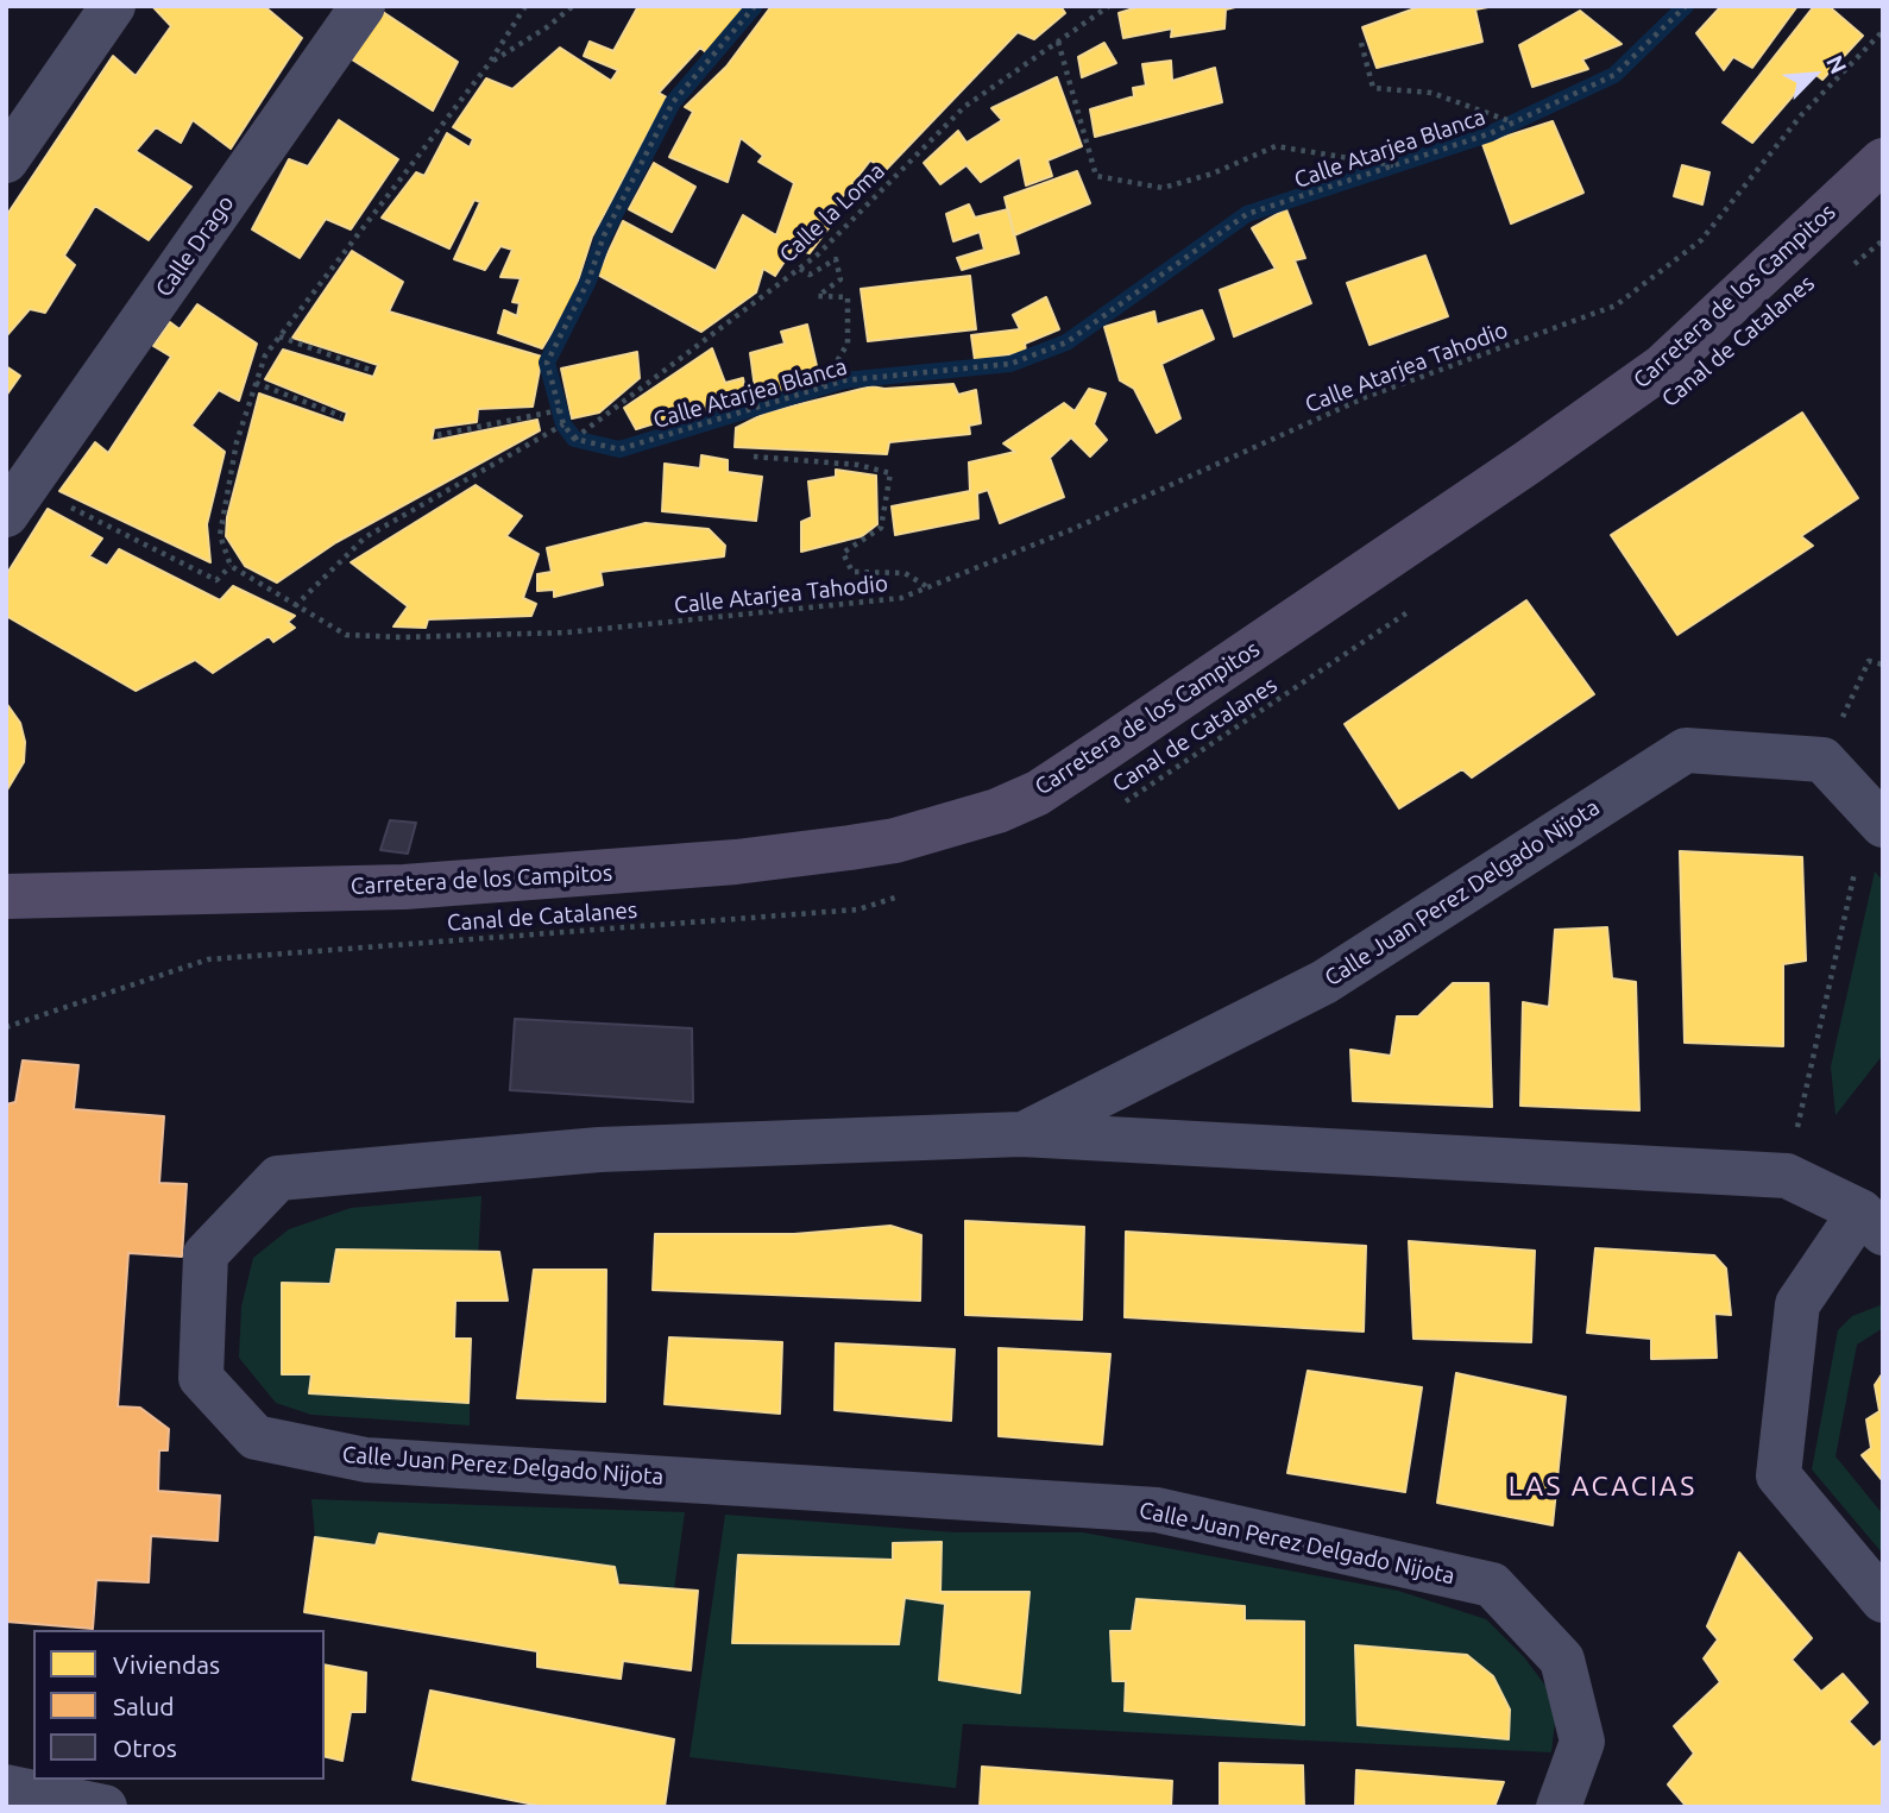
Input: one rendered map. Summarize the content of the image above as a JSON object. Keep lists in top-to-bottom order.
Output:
{
  "streets": {
    "main road": ["Carretera de los Campitos"],
    "street": ["Calle Drago", "Calle Juan Perez Delgado Nijota"],
    "path": [
      "Calle Atarjea Blanca",
      "Calle la Loma",
      "Canal de Catalanes",
      "Calle Atarjea Tahodio"
    ]
  },
  "crossings": [
    ["Calle Atarjea Blanca", "Calle la Loma"]
  ],
  "districts": ["LAS ACACIAS"],
  "legend": ["Viviendas", "Salud", "Otros"],
  "north": "top right"
}
